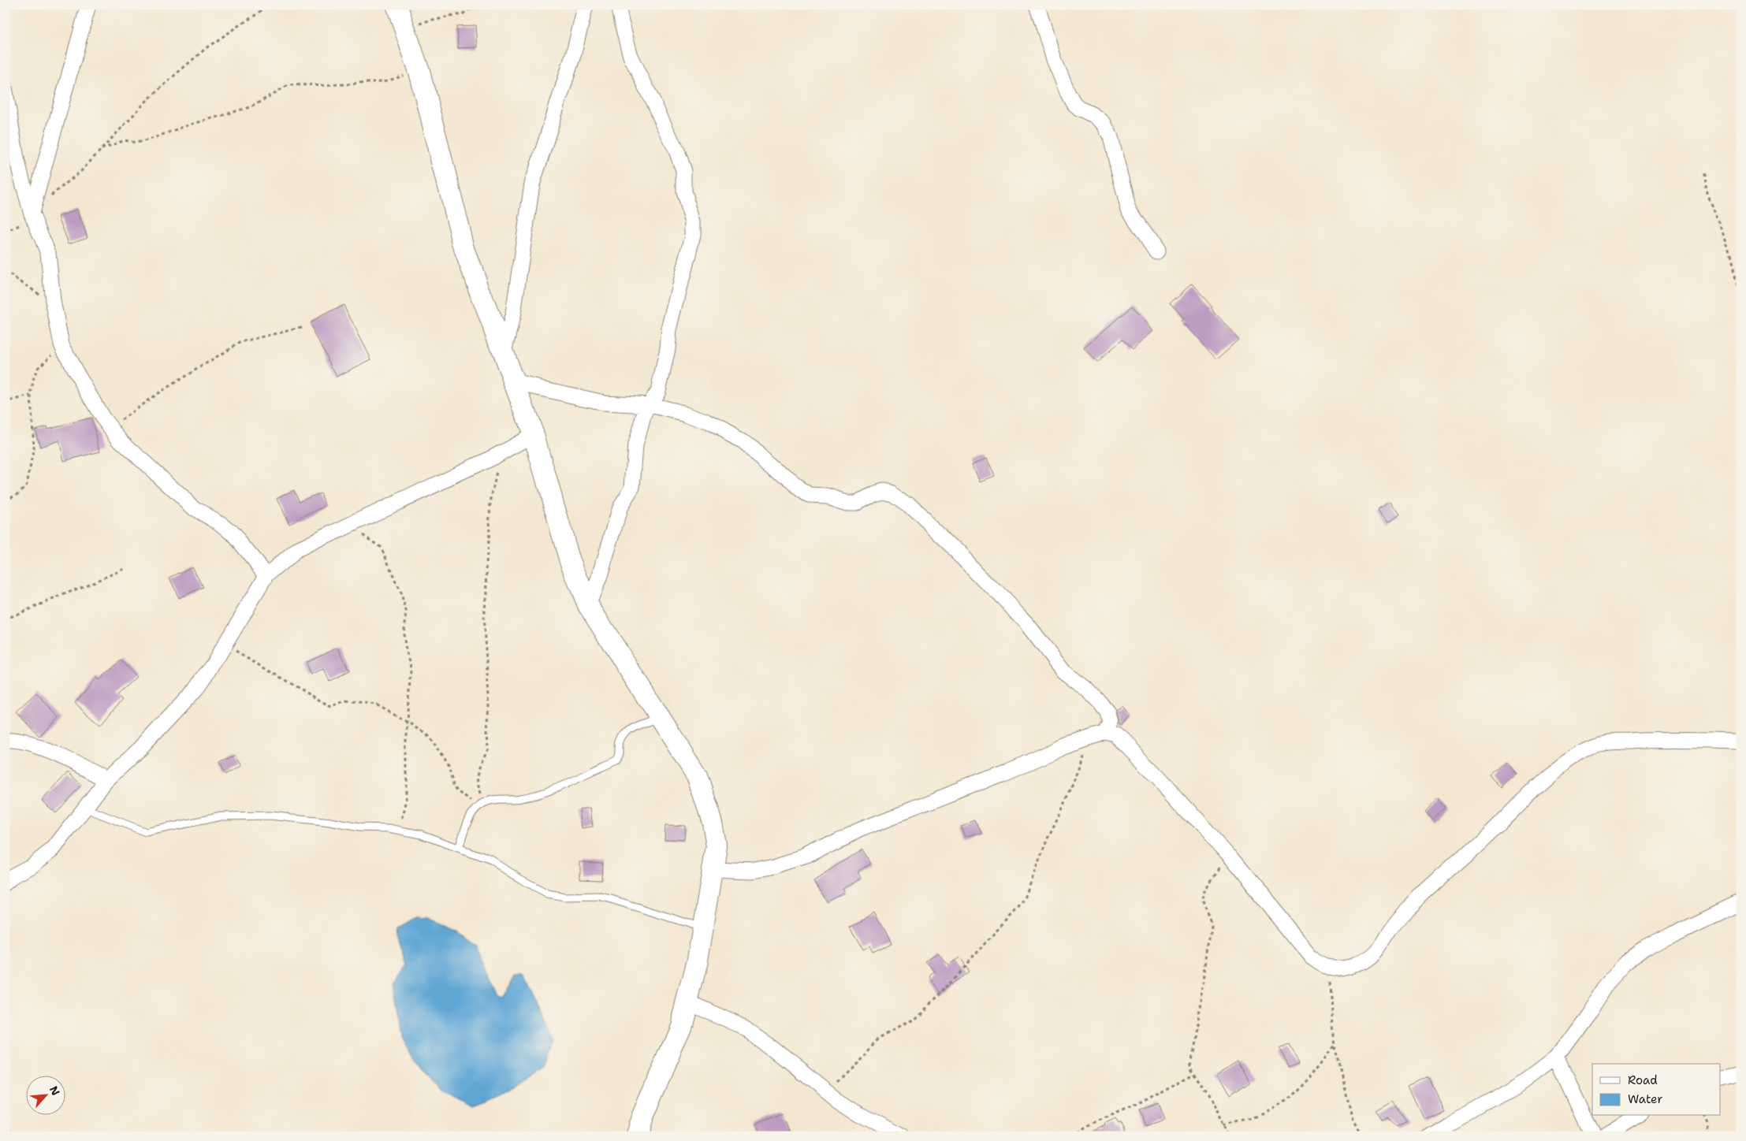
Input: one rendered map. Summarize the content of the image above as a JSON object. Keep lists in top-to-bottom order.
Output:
{
  "legend": ["Road", "Water"],
  "north": "top right"
}
